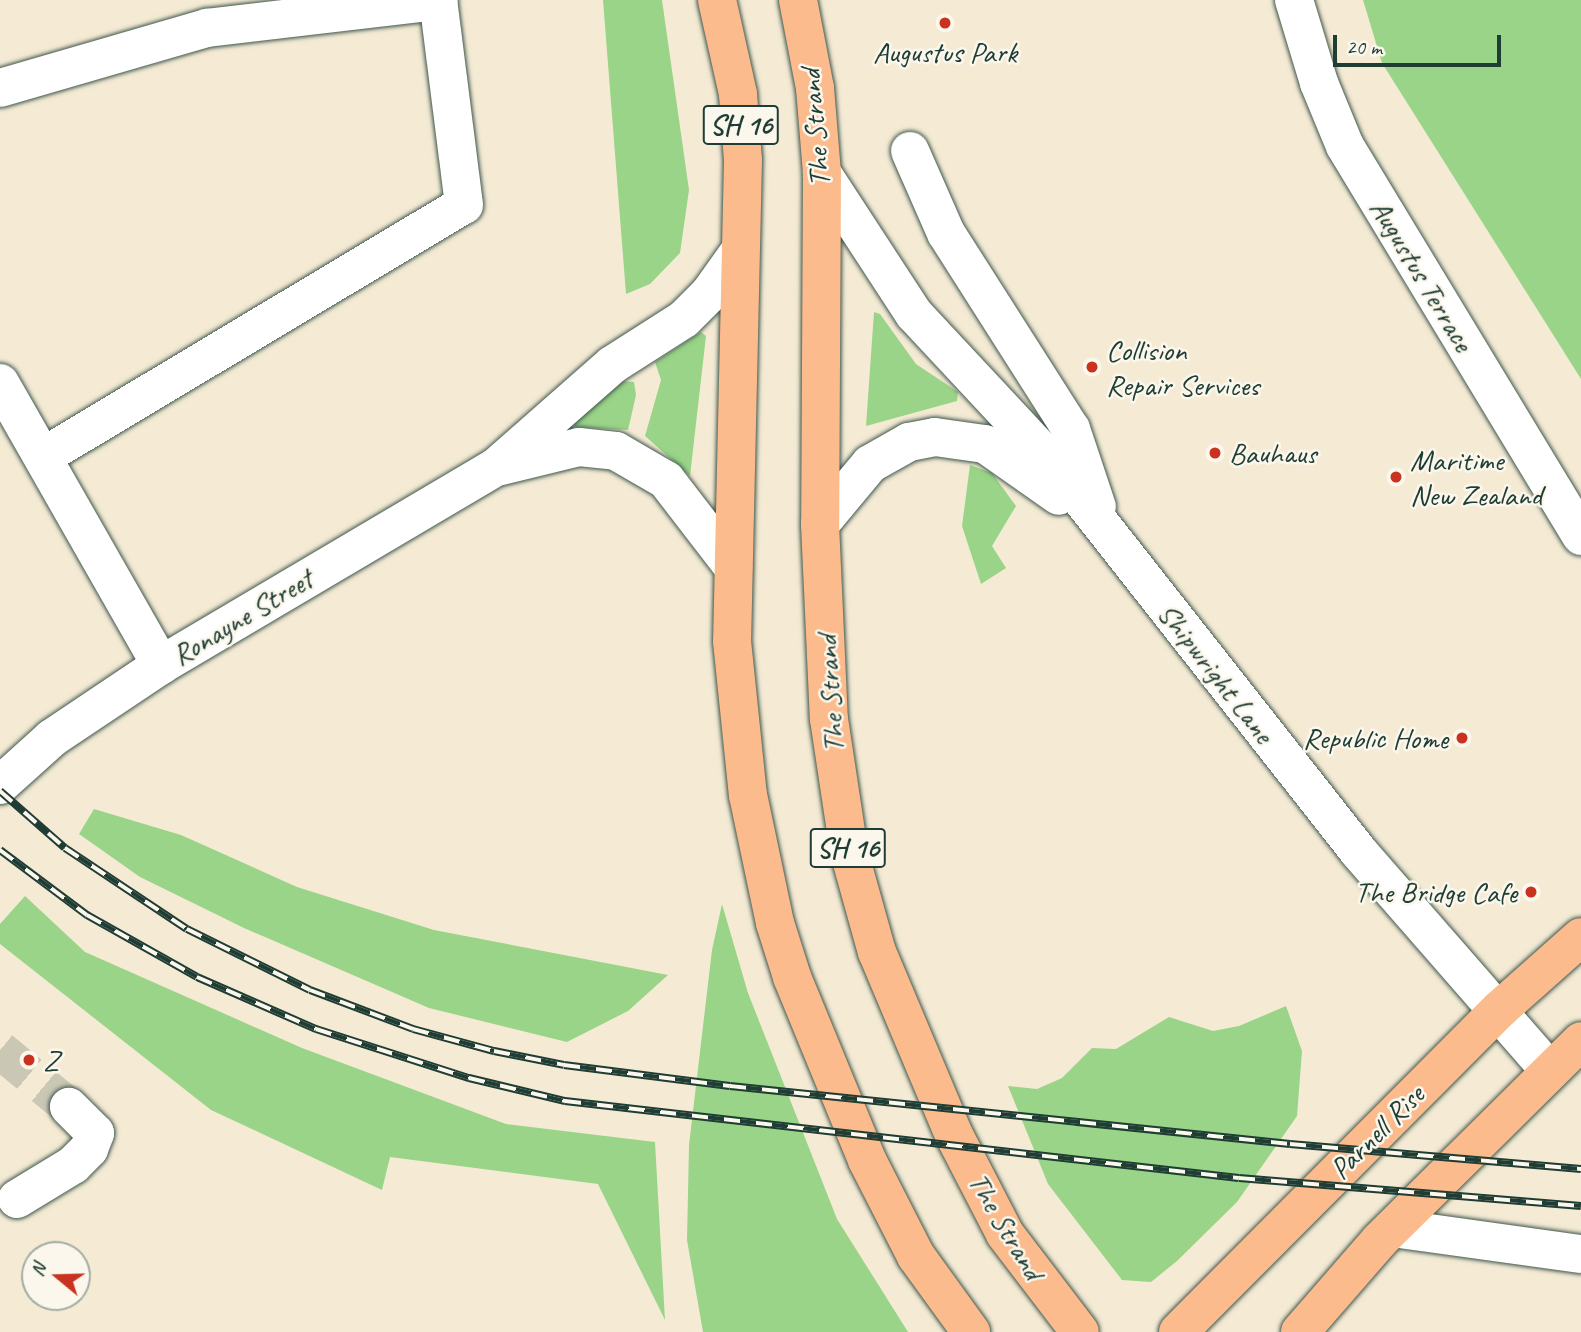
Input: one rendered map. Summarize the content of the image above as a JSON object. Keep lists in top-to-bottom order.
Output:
{
  "streets": {
    "main road": ["SH 16", "The Strand", "Parnell Rise"],
    "street": ["Augustus Terrace", "Ronayne Street", "Shipwright Lane"]
  },
  "crossings": [
    ["SH 16", "Ronayne Street"],
    ["The Strand", "Shipwright Lane"],
    ["Shipwright Lane", "Parnell Rise"]
  ],
  "places": [
    "Augustus Park",
    "Collision Repair Services",
    "Bauhaus",
    "Maritime New Zealand",
    "Republic Home",
    "The Bridge Cafe",
    "Z"
  ],
  "scale_bar": "20 m",
  "north": "left"
}
